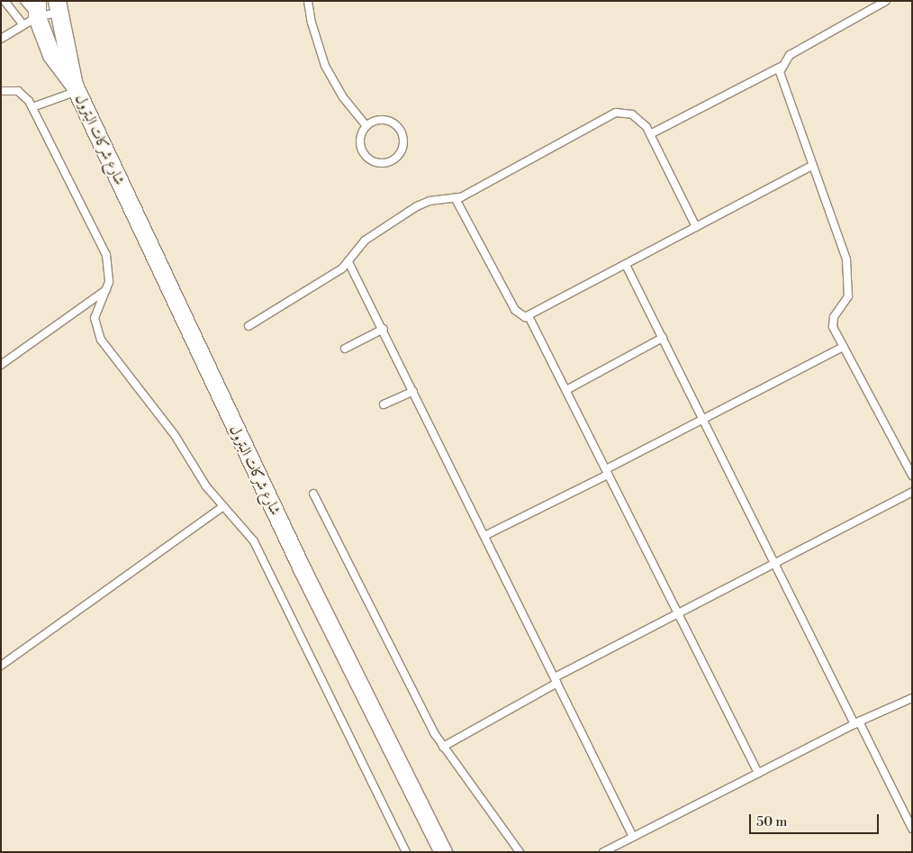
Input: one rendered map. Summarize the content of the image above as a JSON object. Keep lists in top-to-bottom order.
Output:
{
  "streets": {
    "street": ["شارع شركات البترول"]
  },
  "scale_bar": "50 m"
}
